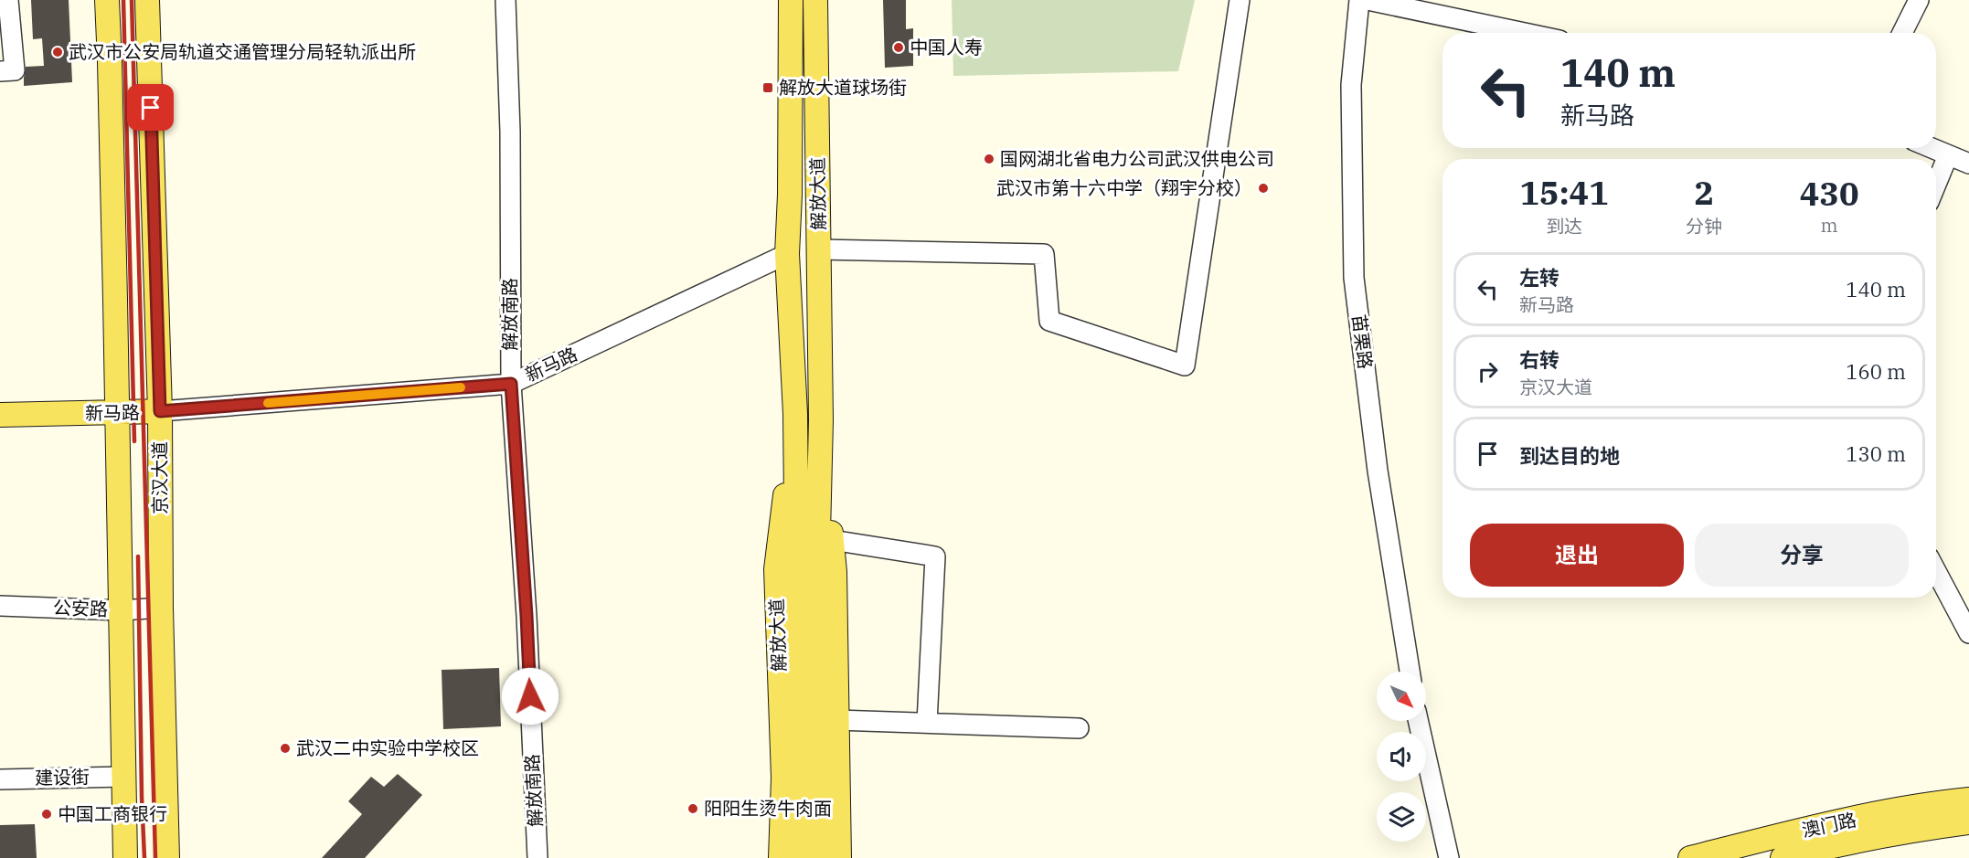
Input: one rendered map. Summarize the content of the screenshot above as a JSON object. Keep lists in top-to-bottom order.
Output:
{
  "streets": {
    "main road": [
      "解放大道",
      "新马路",
      "京汉大道",
      "澳门路"
    ],
    "street": [
      "解放南路",
      "苗栗路",
      "公安路",
      "建设街"
    ]
  },
  "crossings": [
    ["解放大道", "新马路"],
    ["解放南路", "新马路"],
    ["新马路", "京汉大道"],
    ["京汉大道", "公安路"]
  ],
  "places": {
    "other": [
      "中国人寿",
      "武汉市公安局轨道交通管理分局轻轨派出所",
      "国网湖北省电力公司武汉供电公司",
      "武汉市第十六中学（翔宇分校）",
      "武汉二中实验中学校区",
      "阳阳生烫牛肉面",
      "中国工商银行"
    ],
    "transit": ["解放大道球场街"]
  },
  "north": "bottom right",
  "page": {
    "turn": ["140 m", "新马路"],
    "eta": [
      "15:41",
      "到达",
      "2",
      "分钟",
      "430",
      "m"
    ],
    "list": [
      {
        "name": "左转",
        "note": "新马路",
        "value": "140 m"
      },
      {
        "name": "右转",
        "note": "京汉大道",
        "value": "160 m"
      },
      {
        "name": "到达目的地",
        "value": "130 m"
      }
    ],
    "buttons": ["退出", "分享"]
  }
}
